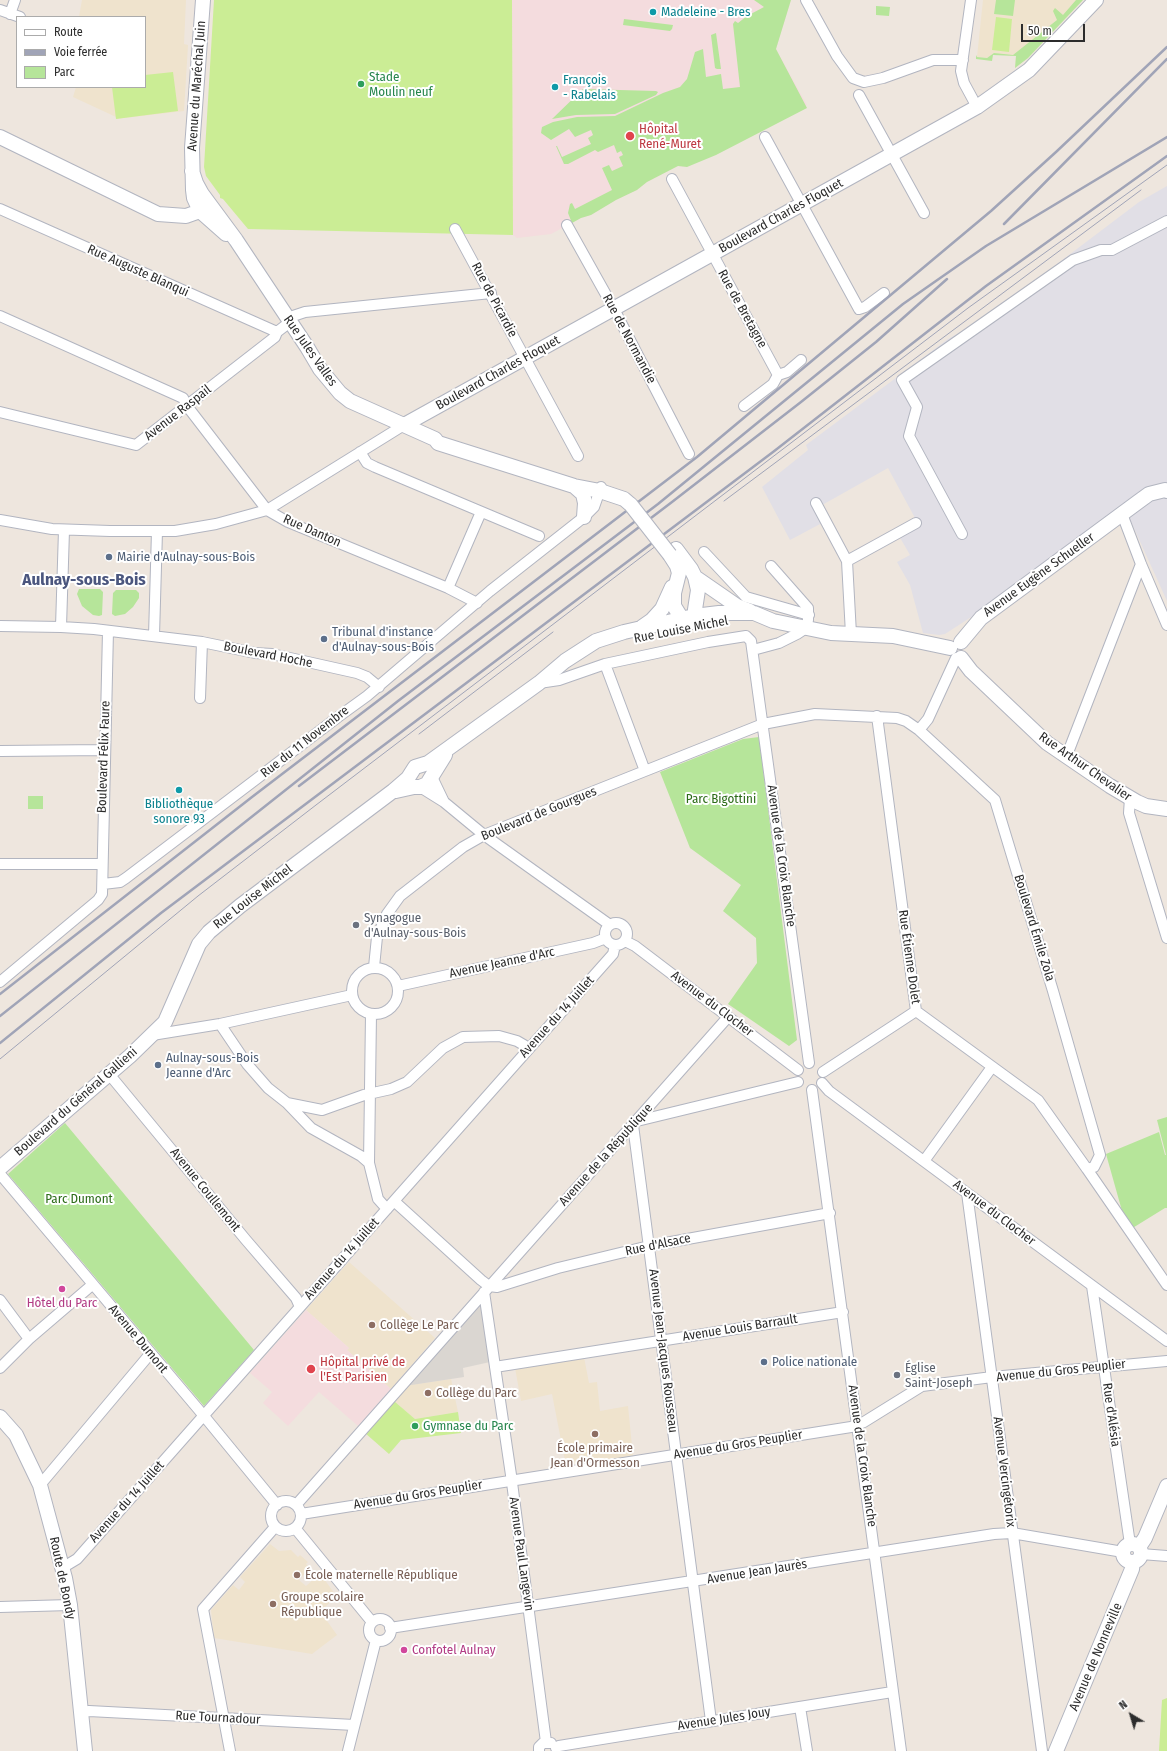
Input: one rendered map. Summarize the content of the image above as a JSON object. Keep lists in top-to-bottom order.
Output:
{
  "streets": {
    "street": [
      "Avenue du Maréchal Juin",
      "Boulevard Charles Floquet",
      "Rue Auguste Blanqui",
      "Rue de Picardie",
      "Rue de Bretagne",
      "Rue de Normandie",
      "Rue Jules Valles",
      "Avenue Raspail",
      "Rue Danton",
      "Avenue Eugène Schueller",
      "Rue Louise Michel",
      "Boulevard Hoche",
      "Rue du 11 Novembre",
      "Boulevard Félix Faure",
      "Rue Arthur Chevalier",
      "Boulevard de Gourgues",
      "Avenue de la Croix Blanche",
      "Boulevard Émile Zola",
      "Rue Étienne Dolet",
      "Avenue Jeanne d'Arc",
      "Avenue du Clocher",
      "Avenue du 14 Juillet",
      "Boulevard du Général Gallieni",
      "Avenue de la République",
      "Avenue Coullemont",
      "Rue d'Alsace",
      "Avenue Louis Barrault",
      "Avenue Dumont",
      "Avenue Jean-Jacques Rousseau",
      "Avenue du Gros Peuplier",
      "Rue d'Alésia",
      "Avenue Vercingétorix",
      "Avenue Paul Langevin",
      "Avenue Jean Jaurès",
      "Route de Bondy",
      "Avenue de Nonneville",
      "Rue Tournadour",
      "Avenue Jules Jouy"
    ]
  },
  "crossings": [
    ["Avenue du Maréchal Juin", "Rue Jules Valles"],
    ["Boulevard Charles Floquet", "Rue de Picardie"],
    ["Boulevard Charles Floquet", "Rue de Bretagne"],
    ["Boulevard Charles Floquet", "Rue de Normandie"],
    ["Boulevard Charles Floquet", "Rue Jules Valles"],
    ["Boulevard Charles Floquet", "Rue Danton"],
    ["Rue Auguste Blanqui", "Avenue Raspail"],
    ["Rue de Picardie", "Avenue Raspail"],
    ["Rue Jules Valles", "Avenue Raspail"],
    ["Rue Jules Valles", "Rue du 11 Novembre"],
    ["Avenue Raspail", "Rue Danton"],
    ["Rue Danton", "Rue du 11 Novembre"],
    ["Avenue Eugène Schueller", "Rue Arthur Chevalier"],
    ["Rue Louise Michel", "Avenue de la Croix Blanche"],
    ["Rue Louise Michel", "Boulevard du Général Gallieni"],
    ["Boulevard Hoche", "Rue du 11 Novembre"],
    ["Boulevard Hoche", "Boulevard Félix Faure"],
    ["Rue du 11 Novembre", "Boulevard Félix Faure"],
    ["Boulevard de Gourgues", "Avenue de la Croix Blanche"],
    ["Boulevard de Gourgues", "Boulevard Émile Zola"],
    ["Boulevard de Gourgues", "Avenue Jeanne d'Arc"],
    ["Avenue de la Croix Blanche", "Boulevard Émile Zola"],
    ["Avenue de la Croix Blanche", "Avenue du Clocher"],
    ["Avenue de la Croix Blanche", "Rue d'Alsace"],
    ["Avenue de la Croix Blanche", "Avenue Louis Barrault"],
    ["Avenue de la Croix Blanche", "Avenue du Gros Peuplier"],
    ["Avenue de la Croix Blanche", "Avenue Jean Jaurès"],
    ["Avenue de la Croix Blanche", "Avenue Jules Jouy"],
    ["Boulevard Émile Zola", "Rue Étienne Dolet"],
    ["Avenue Jeanne d'Arc", "Avenue du Clocher"],
    ["Avenue Jeanne d'Arc", "Avenue du 14 Juillet"],
    ["Avenue du Clocher", "Avenue du 14 Juillet"],
    ["Avenue du Clocher", "Avenue de la République"],
    ["Avenue du Clocher", "Rue d'Alésia"],
    ["Avenue du Clocher", "Avenue Vercingétorix"],
    ["Avenue du 14 Juillet", "Avenue Coullemont"],
    ["Avenue du 14 Juillet", "Avenue Dumont"],
    ["Avenue du 14 Juillet", "Route de Bondy"],
    ["Boulevard du Général Gallieni", "Avenue Coullemont"],
    ["Avenue de la République", "Rue d'Alsace"],
    ["Avenue de la République", "Avenue Dumont"],
    ["Avenue de la République", "Avenue Jean-Jacques Rousseau"],
    ["Avenue de la République", "Avenue du Gros Peuplier"],
    ["Avenue de la République", "Avenue Paul Langevin"],
    ["Rue d'Alsace", "Avenue Jean-Jacques Rousseau"],
    ["Rue d'Alsace", "Avenue Paul Langevin"],
    ["Avenue Louis Barrault", "Avenue Jean-Jacques Rousseau"],
    ["Avenue Louis Barrault", "Avenue Paul Langevin"],
    ["Avenue Dumont", "Avenue du Gros Peuplier"],
    ["Avenue Jean-Jacques Rousseau", "Avenue du Gros Peuplier"],
    ["Avenue Jean-Jacques Rousseau", "Avenue Jean Jaurès"],
    ["Avenue Jean-Jacques Rousseau", "Avenue Jules Jouy"],
    ["Avenue du Gros Peuplier", "Rue d'Alésia"],
    ["Avenue du Gros Peuplier", "Avenue Vercingétorix"],
    ["Avenue du Gros Peuplier", "Avenue Paul Langevin"],
    ["Rue d'Alésia", "Avenue Jean Jaurès"],
    ["Rue d'Alésia", "Avenue de Nonneville"],
    ["Avenue Vercingétorix", "Avenue Jean Jaurès"],
    ["Avenue Paul Langevin", "Avenue Jean Jaurès"],
    ["Avenue Jean Jaurès", "Avenue de Nonneville"],
    ["Route de Bondy", "Rue Tournadour"]
  ],
  "districts": ["Aulnay-sous-Bois"],
  "parks": ["Parc Bigottini", "Parc Dumont"],
  "places": [
    "Madeleine - Bres",
    "Stade Moulin neuf",
    "François - Rabelais",
    "Hôpital René-Muret",
    "Mairie d'Aulnay-sous-Bois",
    "Tribunal d'instance d'Aulnay-sous-Bois",
    "Bibliothèque sonore 93",
    "Synagogue d'Aulnay-sous-Bois",
    "Aulnay-sous-Bois Jeanne d'Arc",
    "Hôtel du Parc",
    "Collège Le Parc",
    "Police nationale",
    "Hôpital privé de l'Est Parisien",
    "Église Saint-Joseph",
    "Collège du Parc",
    "Gymnase du Parc",
    "École primaire Jean d'Ormesson",
    "École maternelle République",
    "Groupe scolaire République",
    "Confotel Aulnay"
  ],
  "legend": ["Route", "Voie ferrée", "Parc"],
  "scale_bar": "50 m",
  "north": "top left"
}
